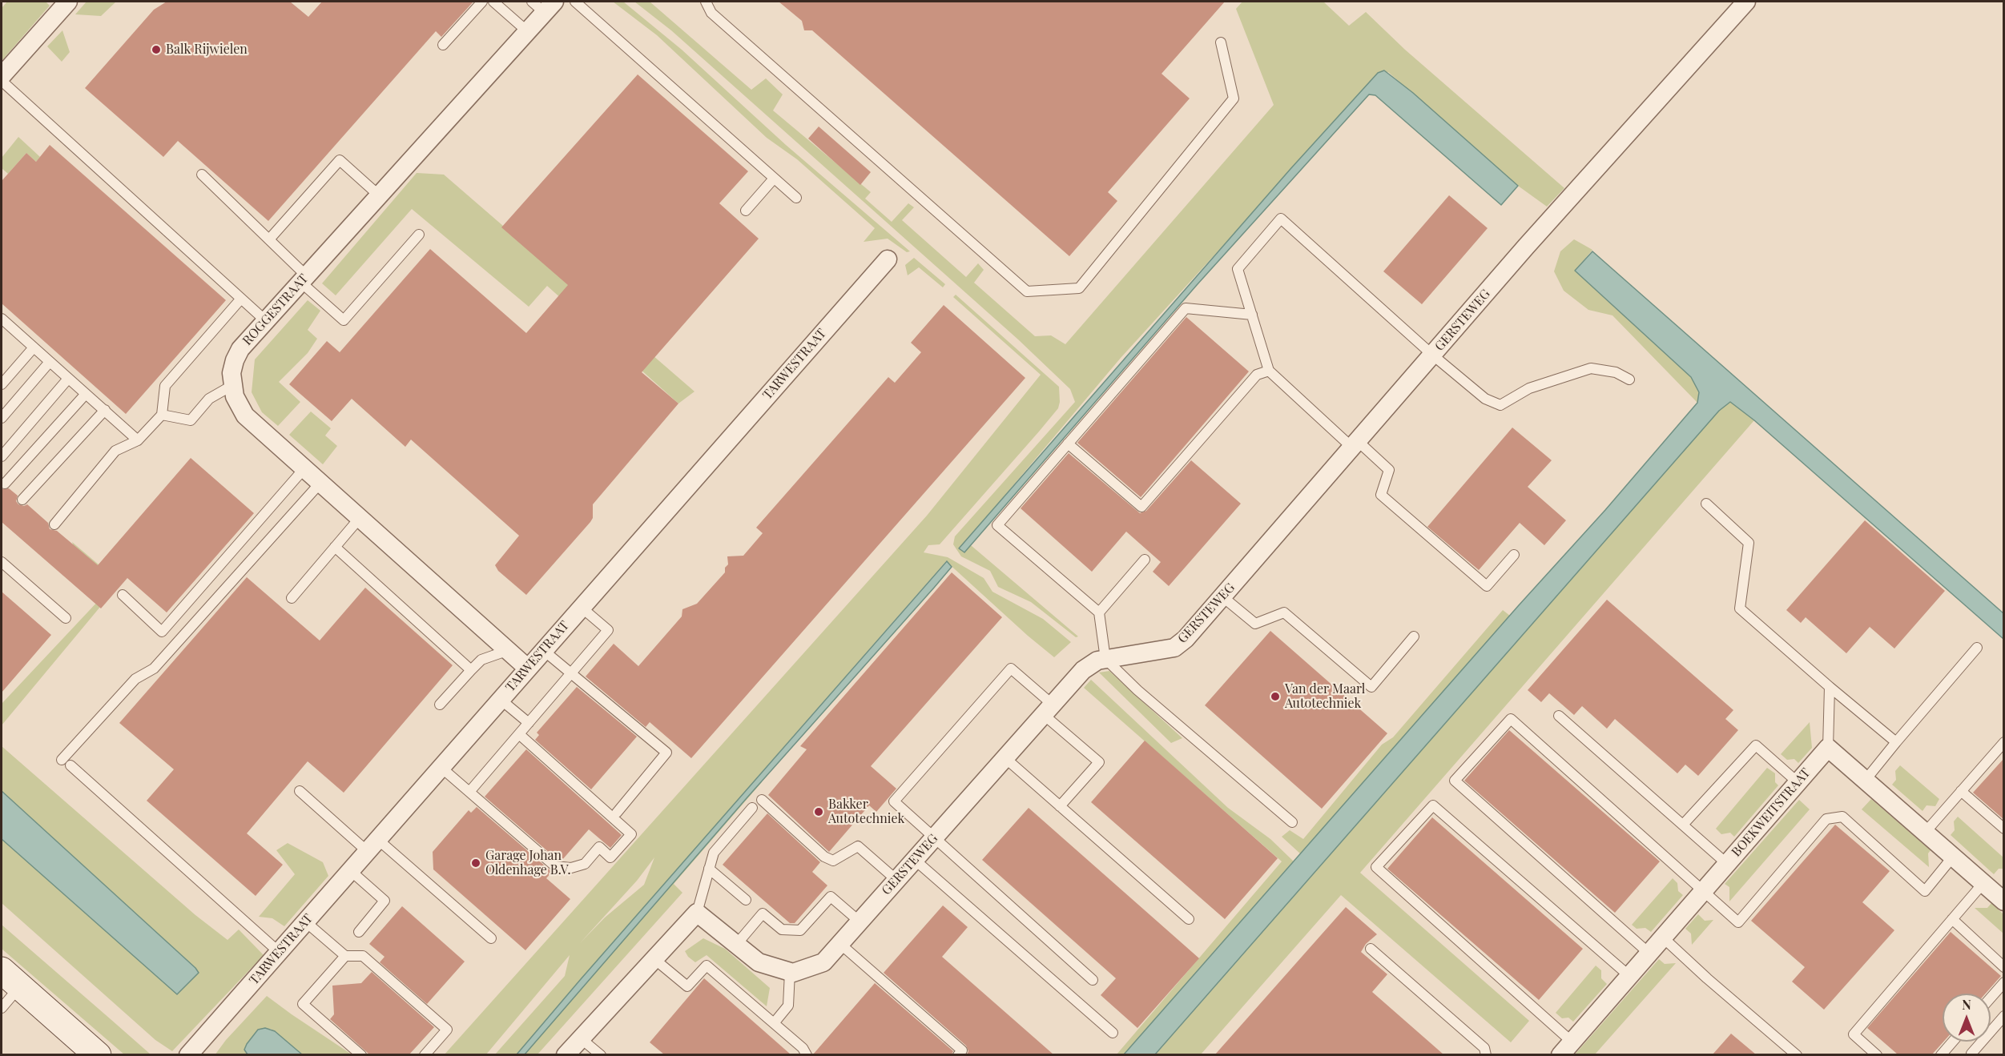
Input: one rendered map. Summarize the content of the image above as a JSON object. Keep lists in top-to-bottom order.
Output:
{
  "streets": {
    "street": [
      "ROGGESTRAAT",
      "GERSTEWEG",
      "TARWESTRAAT",
      "BOEKWEITSTRAAT"
    ]
  },
  "crossings": [
    ["ROGGESTRAAT", "TARWESTRAAT"]
  ],
  "places": [
    "Balk Rijwielen",
    "Van der Maarl Autotechniek",
    "Bakker Autotechniek",
    "Garage Johan Oldenhage B.V."
  ],
  "north": "top"
}
